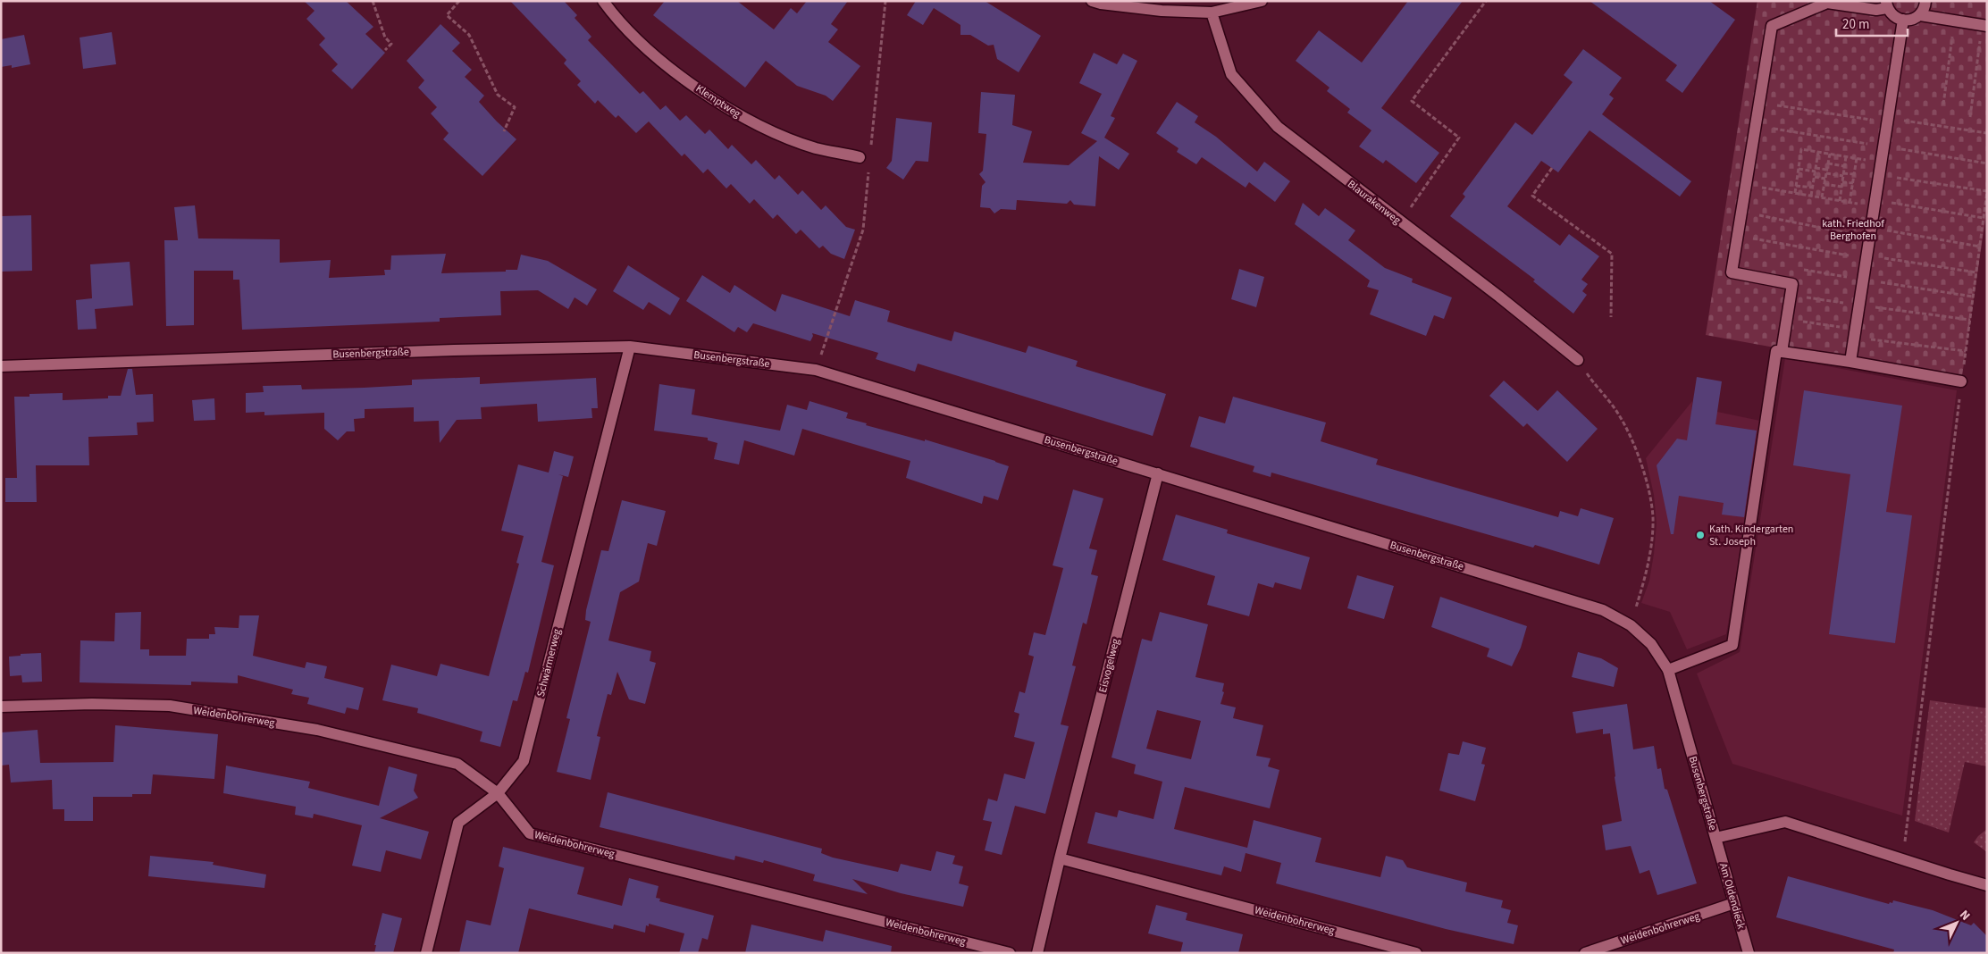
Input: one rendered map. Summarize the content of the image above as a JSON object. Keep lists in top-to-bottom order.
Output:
{
  "streets": {
    "street": [
      "Klemptweg",
      "Blaurakenweg",
      "Busenbergstraße",
      "Schwärmerweg",
      "Eisvogelweg",
      "Weidenbohrerweg",
      "Am Oldendieck"
    ]
  },
  "crossings": [
    ["Busenbergstraße", "Schwärmerweg"],
    ["Busenbergstraße", "Eisvogelweg"],
    ["Busenbergstraße", "Am Oldendieck"],
    ["Schwärmerweg", "Weidenbohrerweg"],
    ["Eisvogelweg", "Weidenbohrerweg"],
    ["Weidenbohrerweg", "Am Oldendieck"]
  ],
  "parks": ["kath. Friedhof Berghofen"],
  "places": ["Kath. Kindergarten St. Joseph"],
  "scale_bar": "20 m",
  "north": "top right"
}
